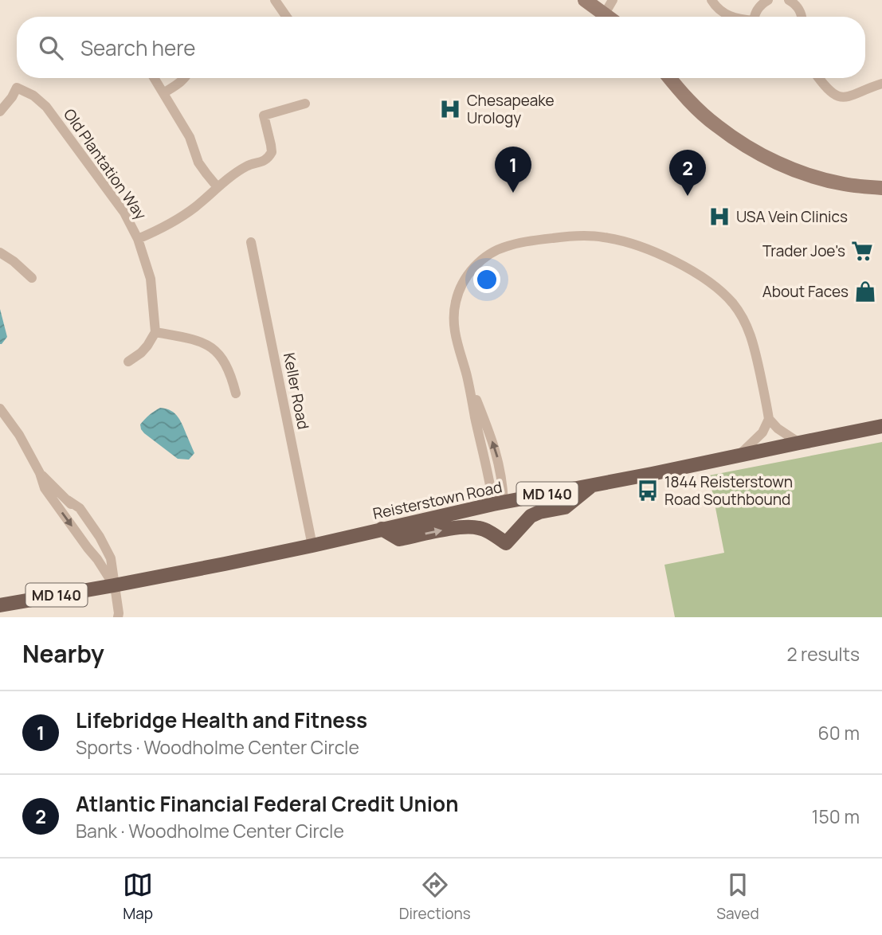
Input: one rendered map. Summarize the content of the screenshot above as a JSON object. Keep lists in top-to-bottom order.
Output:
{
  "streets": {
    "main road": ["MD 140", "Reisterstown Road"],
    "street": ["Old Plantation Way", "Keller Road"]
  },
  "crossings": [
    ["Keller Road", "Reisterstown Road"]
  ],
  "places": {
    "hospital": ["Chesapeake Urology", "USA Vein Clinics"],
    "supermarket": ["Trader Joe's"],
    "shop": ["About Faces"],
    "bus stop": ["1844 Reisterstown Road Southbound"]
  },
  "page": {
    "search": "Search here",
    "pins": ["1", "2"],
    "heading": ["Nearby", "2 results"],
    "list": [
      {
        "mark": "1",
        "name": "Lifebridge Health and Fitness",
        "note": "Sports · Woodholme Center Circle",
        "value": "60 m"
      },
      {
        "mark": "2",
        "name": "Atlantic Financial Federal Credit Union",
        "note": "Bank · Woodholme Center Circle",
        "value": "150 m"
      }
    ],
    "nav": ["Map", "Directions", "Saved"]
  }
}
